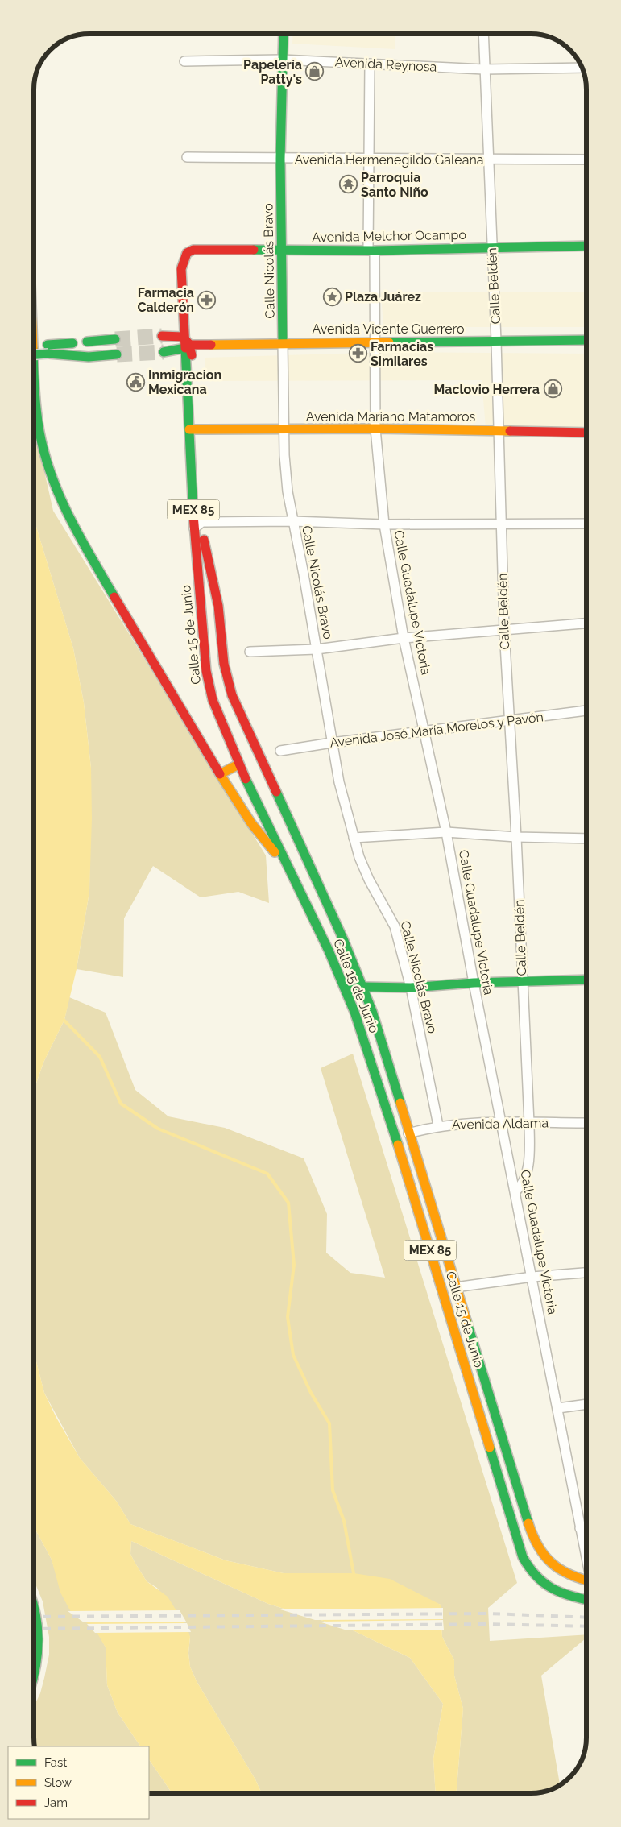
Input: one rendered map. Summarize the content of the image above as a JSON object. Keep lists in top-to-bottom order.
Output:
{
  "streets": {
    "main road": [
      "Avenida Melchor Ocampo",
      "Calle Nicolás Bravo",
      "Avenida Vicente Guerrero",
      "Avenida Mariano Matamoros",
      "MEX 85",
      "Calle 15 de Junio"
    ],
    "street": [
      "Avenida Reynosa",
      "Avenida Hermenegildo Galeana",
      "Calle Beldén",
      "Calle Guadalupe Victoria",
      "Avenida José María Morelos y Pavón",
      "Avenida Aldama"
    ]
  },
  "crossings": [
    ["Avenida Reynosa", "Calle Nicolás Bravo"],
    ["Avenida Reynosa", "Calle Beldén"],
    ["Avenida Reynosa", "Calle Guadalupe Victoria"],
    ["Avenida Hermenegildo Galeana", "Calle Nicolás Bravo"],
    ["Avenida Hermenegildo Galeana", "Calle Beldén"],
    ["Avenida Hermenegildo Galeana", "Calle Guadalupe Victoria"],
    ["Avenida Melchor Ocampo", "Calle Nicolás Bravo"],
    ["Avenida Melchor Ocampo", "Calle Beldén"],
    ["Avenida Melchor Ocampo", "Calle Guadalupe Victoria"],
    ["Avenida Melchor Ocampo", "Calle 15 de Junio"],
    ["Calle Nicolás Bravo", "Avenida Vicente Guerrero"],
    ["Calle Nicolás Bravo", "Avenida Mariano Matamoros"],
    ["Calle Nicolás Bravo", "Avenida José María Morelos y Pavón"],
    ["Calle Nicolás Bravo", "Avenida Aldama"],
    ["Calle Beldén", "Avenida Vicente Guerrero"],
    ["Calle Beldén", "Avenida Mariano Matamoros"],
    ["Calle Beldén", "Calle Guadalupe Victoria"],
    ["Calle Beldén", "Avenida José María Morelos y Pavón"],
    ["Calle Beldén", "Avenida Aldama"],
    ["Avenida Vicente Guerrero", "Calle Guadalupe Victoria"],
    ["Avenida Vicente Guerrero", "Calle 15 de Junio"],
    ["Avenida Mariano Matamoros", "Calle Guadalupe Victoria"],
    ["Avenida Mariano Matamoros", "Calle 15 de Junio"],
    ["Calle Guadalupe Victoria", "Avenida José María Morelos y Pavón"],
    ["Calle Guadalupe Victoria", "Avenida Aldama"],
    ["Calle 15 de Junio", "Avenida Aldama"]
  ],
  "places": {
    "shop": ["Papelería Patty's", "Maclovio Herrera"],
    "temple": ["Parroquia Santo Niño"],
    "place": ["Plaza Juárez"],
    "pharmacy": ["Farmacia Calderón", "Farmacias Similares"],
    "public building": ["Inmigracion Mexicana"]
  },
  "legend": ["Fast", "Slow", "Jam"]
}
